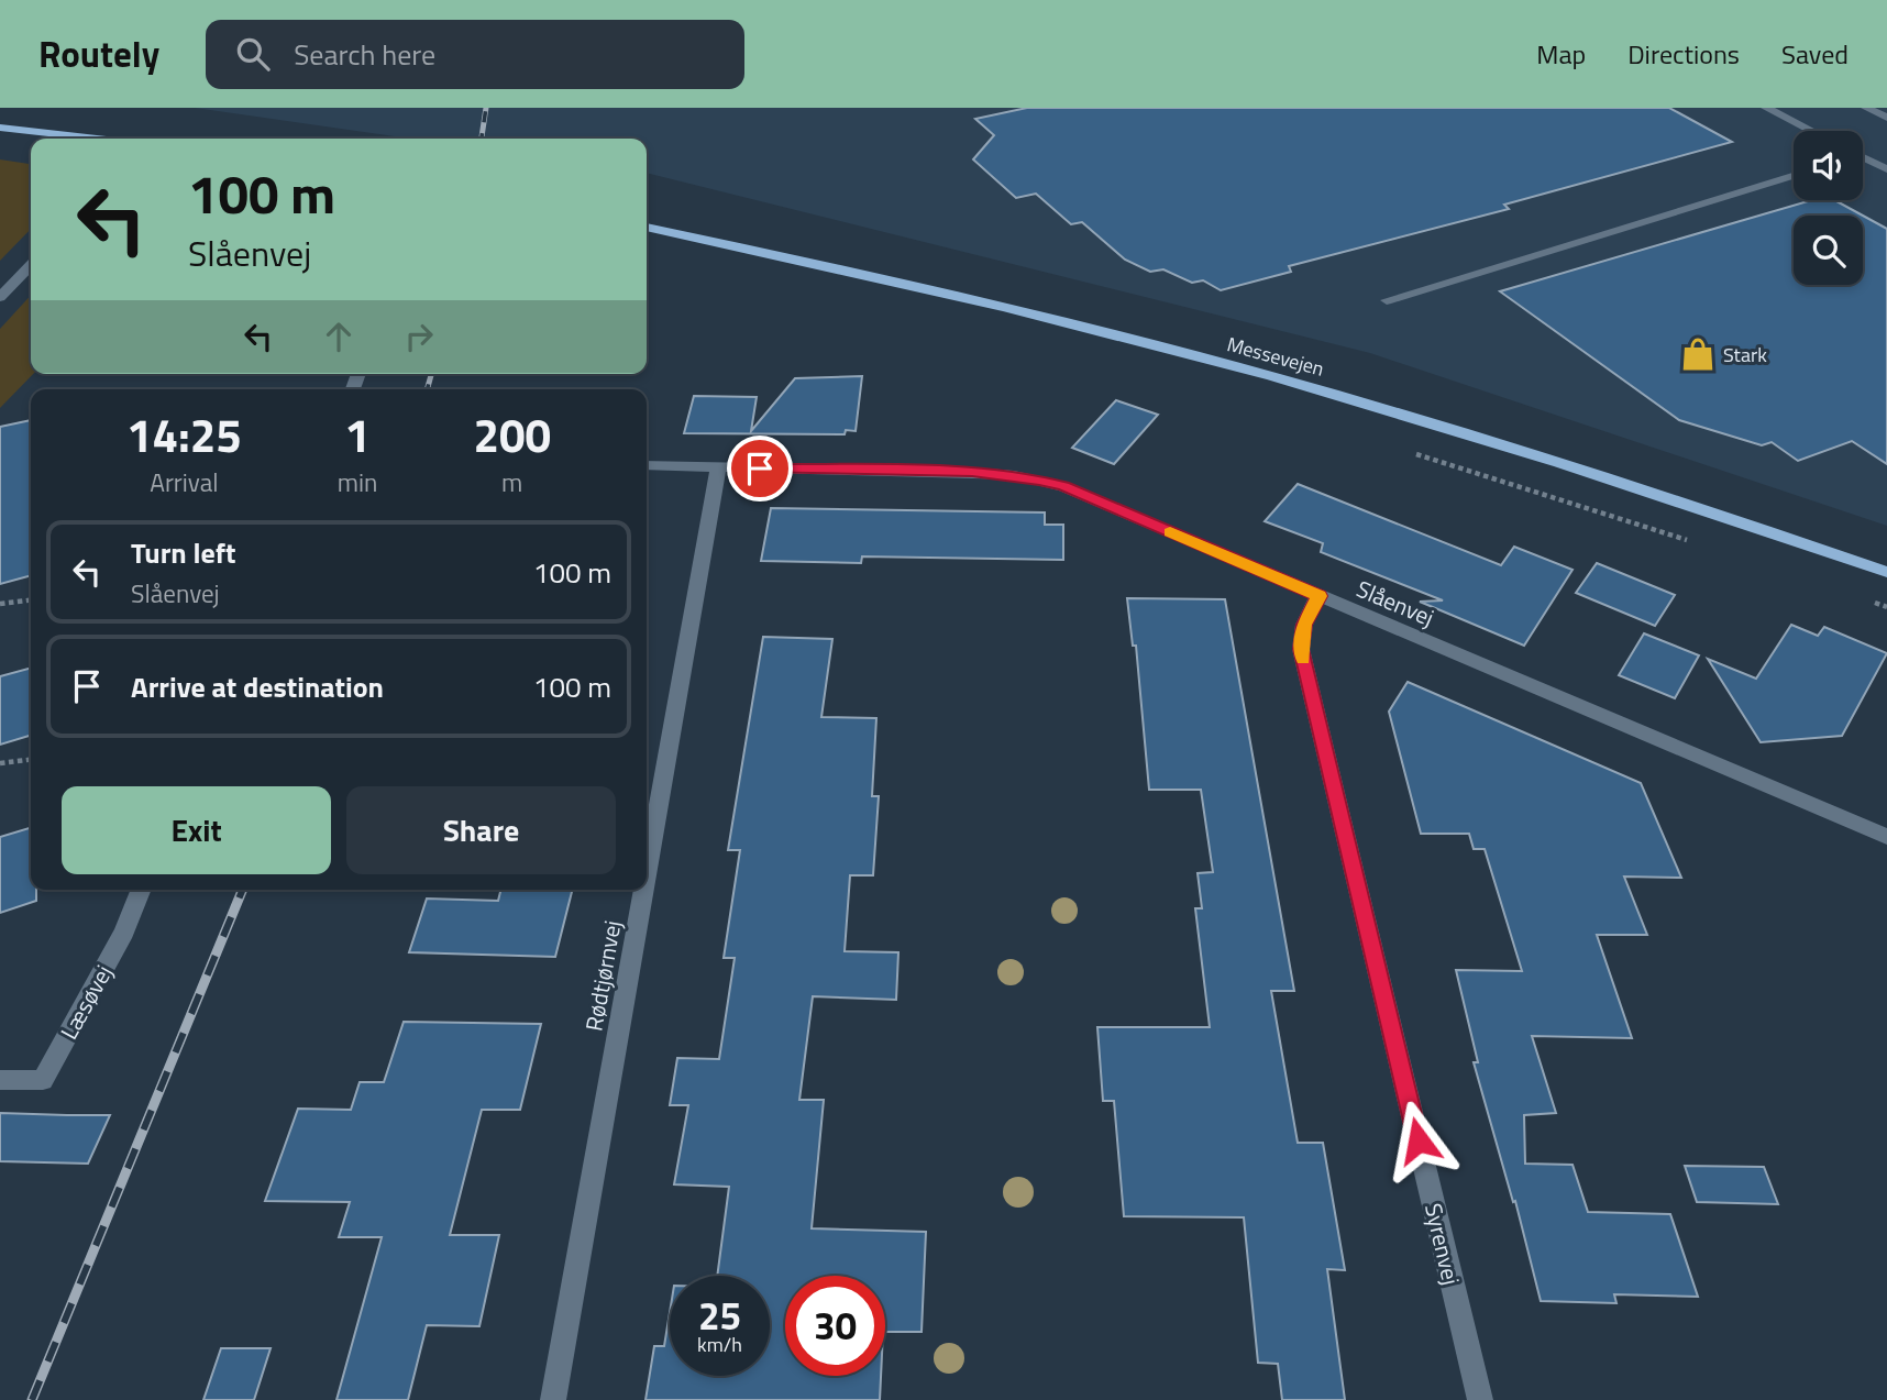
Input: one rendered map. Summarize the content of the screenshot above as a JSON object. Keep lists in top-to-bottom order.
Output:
{
  "streets": {
    "main road": ["Messevejen"],
    "street": [
      "Slåenvej",
      "Rødtjørnvej",
      "Læsøvej",
      "Syrenvej"
    ]
  },
  "crossings": [
    ["Slåenvej", "Rødtjørnvej"],
    ["Slåenvej", "Syrenvej"]
  ],
  "places": {
    "shop": ["Stark"]
  },
  "page": {
    "header": "Routely",
    "search": "Search here",
    "nav": ["Map", "Directions", "Saved"],
    "turn": ["100 m", "Slåenvej"],
    "eta": [
      "14:25",
      "Arrival",
      "1",
      "min",
      "200",
      "m"
    ],
    "list": [
      {
        "name": "Turn left",
        "note": "Slåenvej",
        "value": "100 m"
      },
      {
        "name": "Arrive at destination",
        "value": "100 m"
      }
    ],
    "buttons": ["Exit", "Share"],
    "speed": "25 km/h",
    "limit": "30"
  }
}
